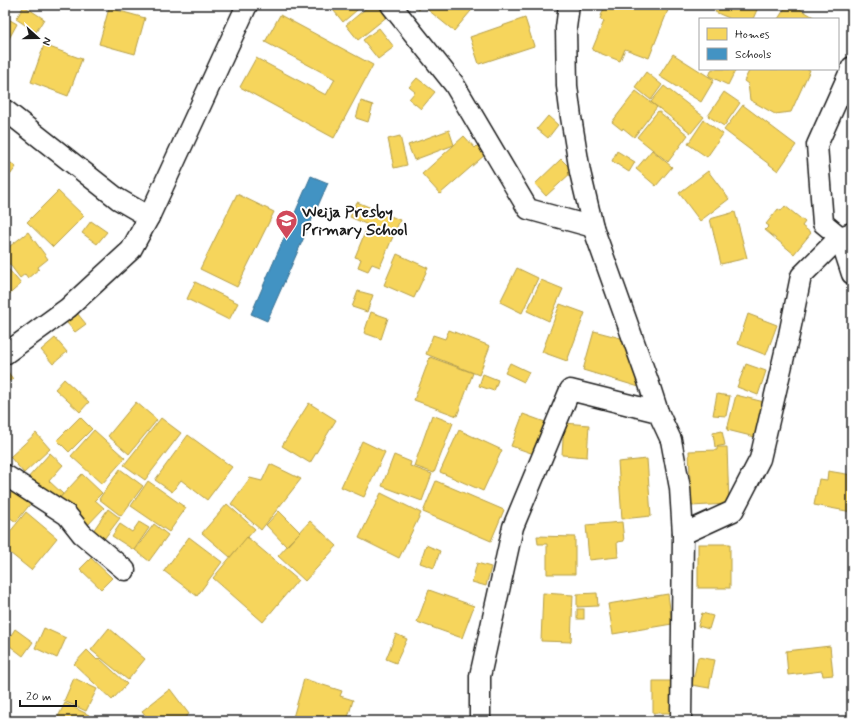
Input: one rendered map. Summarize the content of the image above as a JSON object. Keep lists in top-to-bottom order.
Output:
{
  "places": {
    "school or university": ["Weija Presby Primary School"]
  },
  "legend": ["Homes", "Schools"],
  "scale_bar": "20 m",
  "north": "right"
}
